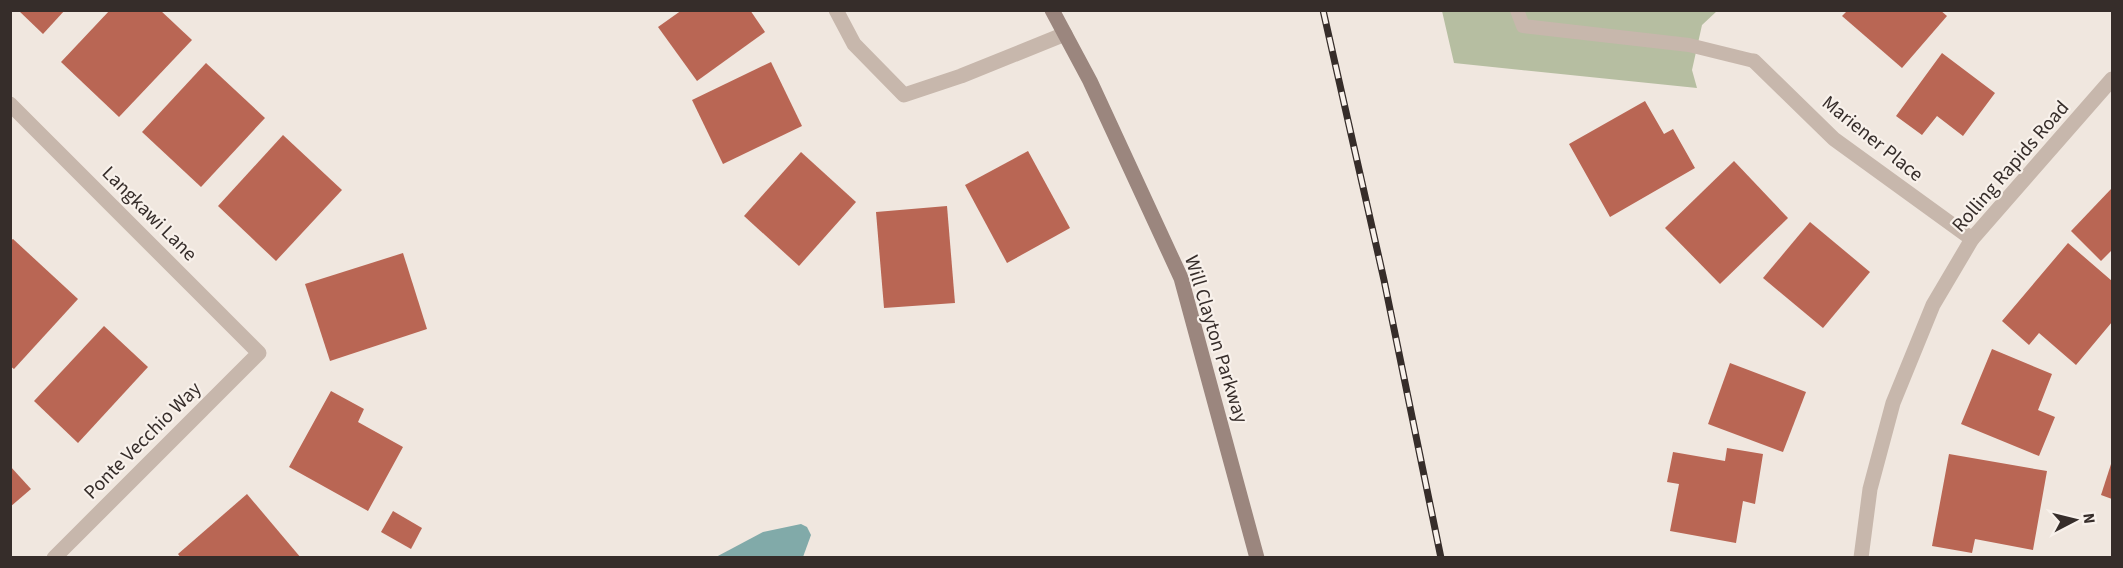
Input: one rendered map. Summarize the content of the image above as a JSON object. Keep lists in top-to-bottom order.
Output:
{
  "streets": {
    "street": [
      "Mariener Place",
      "Rolling Rapids Road",
      "Langkawi Lane",
      "Will Clayton Parkway",
      "Ponte Vecchio Way"
    ]
  },
  "crossings": [
    ["Mariener Place", "Rolling Rapids Road"],
    ["Langkawi Lane", "Ponte Vecchio Way"]
  ],
  "north": "right"
}
